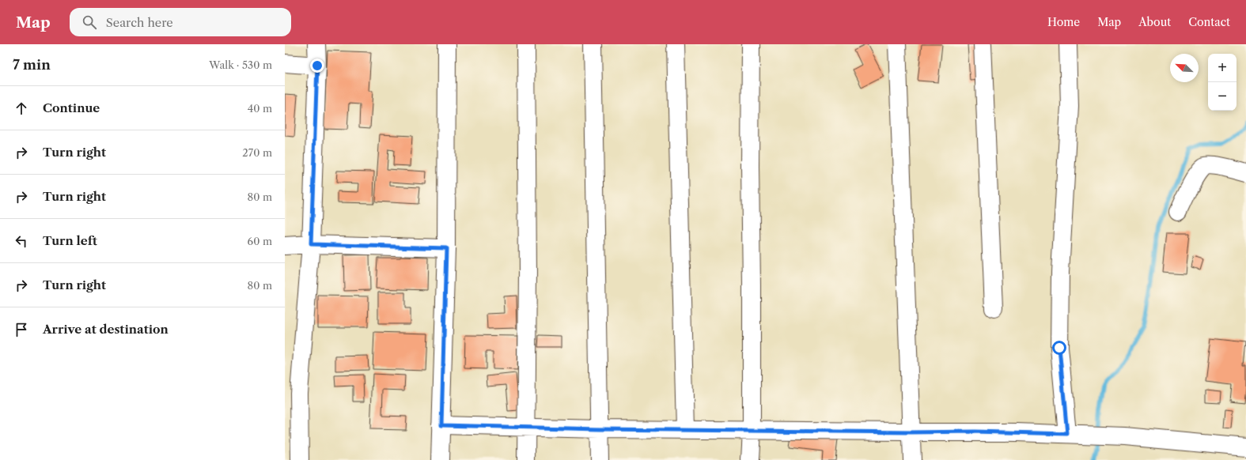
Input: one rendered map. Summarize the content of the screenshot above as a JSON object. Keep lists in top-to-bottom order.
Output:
{
  "north": "top left",
  "page": {
    "header": "Map",
    "search": "Search here",
    "nav": [
      "Home",
      "Map",
      "About",
      "Contact"
    ],
    "heading": ["7 min", "Walk · 530 m"],
    "map_buttons": ["+", "−"],
    "list": [
      ["Continue", "40 m"],
      ["Turn right", "270 m"],
      ["Turn right", "80 m"],
      ["Turn left", "60 m"],
      ["Turn right", "80 m"],
      "Arrive at destination"
    ]
  }
}
